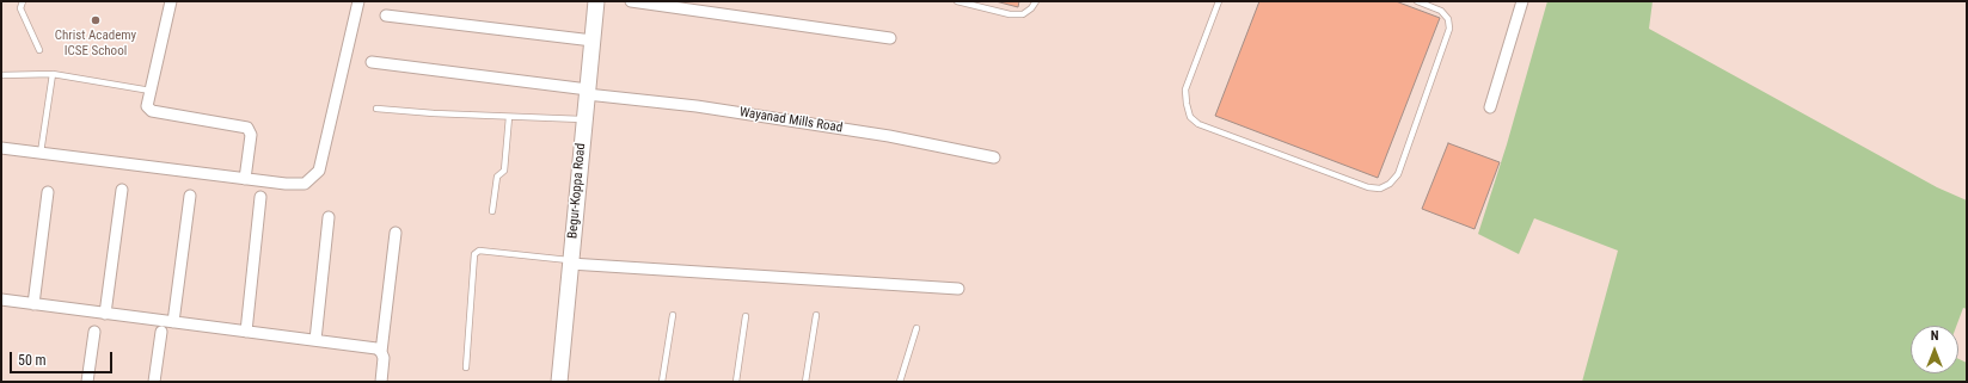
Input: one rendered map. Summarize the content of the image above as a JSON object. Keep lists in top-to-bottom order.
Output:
{
  "streets": {
    "main road": ["Begur-Koppa Road"],
    "street": ["Wayanad Mills Road"]
  },
  "crossings": [
    ["Wayanad Mills Road", "Begur-Koppa Road"]
  ],
  "places": ["Christ Academy ICSE School"],
  "scale_bar": "50 m",
  "north": "top"
}
